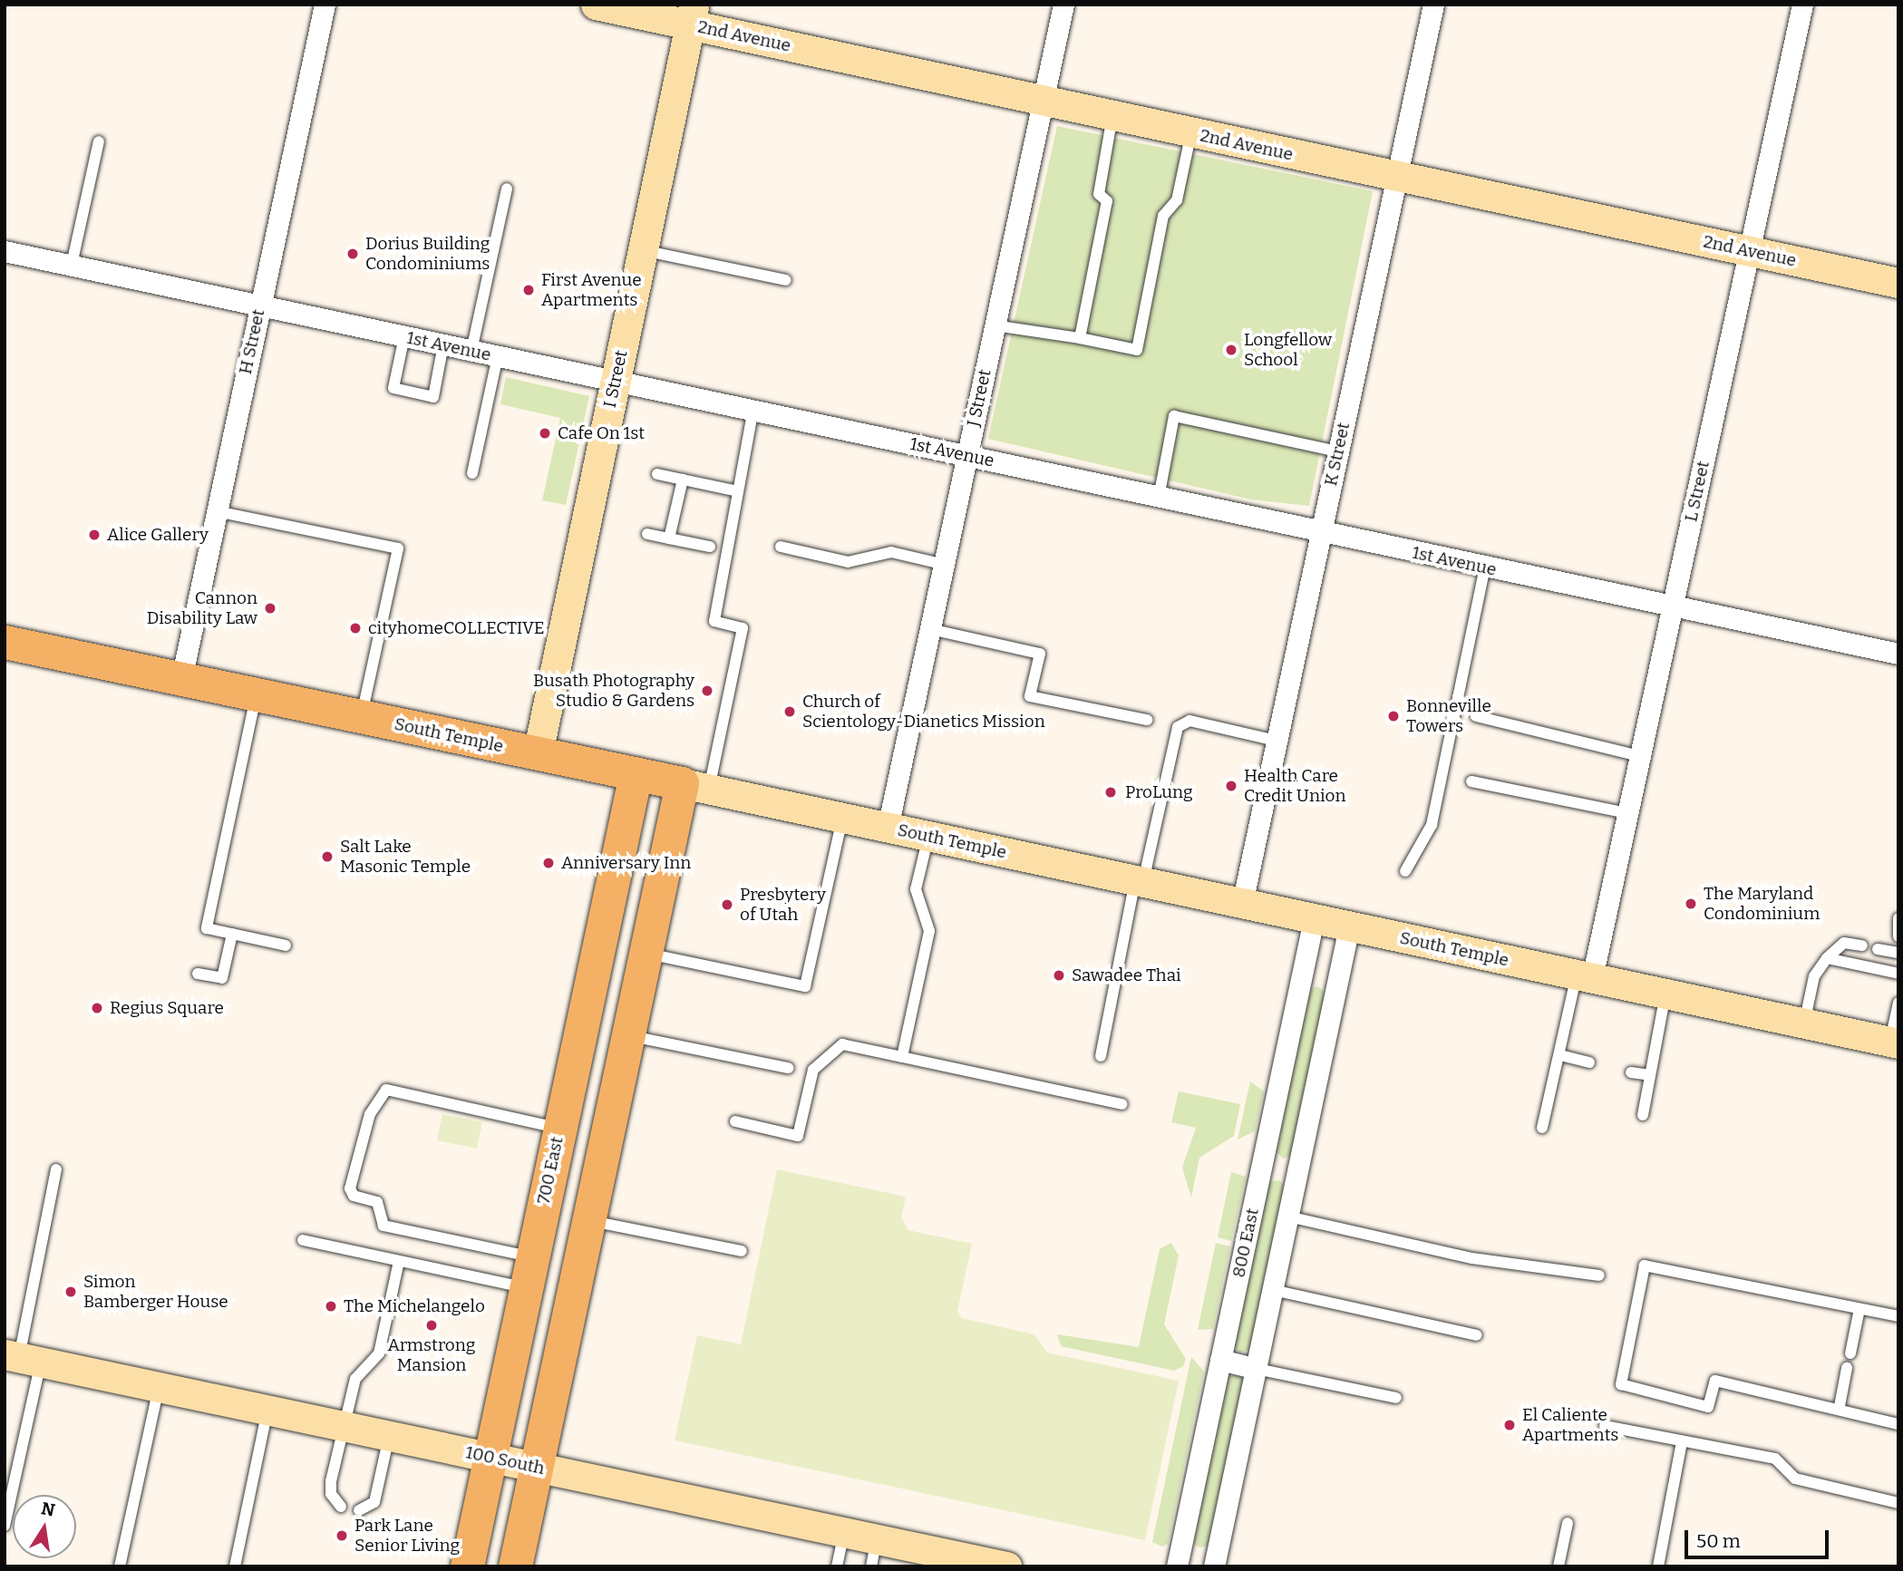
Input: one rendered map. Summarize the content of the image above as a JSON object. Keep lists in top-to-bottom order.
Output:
{
  "streets": {
    "main road": ["South Temple", "700 East"],
    "street": [
      "2nd Avenue",
      "H Street",
      "1st Avenue",
      "I Street",
      "J Street",
      "K Street",
      "L Street",
      "800 East",
      "100 South"
    ]
  },
  "crossings": [
    ["2nd Avenue", "I Street"],
    ["2nd Avenue", "J Street"],
    ["2nd Avenue", "K Street"],
    ["2nd Avenue", "L Street"],
    ["H Street", "1st Avenue"],
    ["H Street", "South Temple"],
    ["1st Avenue", "I Street"],
    ["1st Avenue", "J Street"],
    ["1st Avenue", "K Street"],
    ["1st Avenue", "L Street"],
    ["I Street", "South Temple"],
    ["J Street", "South Temple"],
    ["K Street", "South Temple"],
    ["L Street", "South Temple"],
    ["South Temple", "700 East"],
    ["South Temple", "800 East"],
    ["700 East", "100 South"]
  ],
  "places": [
    "Dorius Building Condominiums",
    "First Avenue Apartments",
    "Longfellow School",
    "Cafe On 1st",
    "Alice Gallery",
    "Cannon Disability Law",
    "cityhomeCOLLECTIVE",
    "Busath Photography Studio & Gardens",
    "Church of Scientology-Dianetics Mission",
    "Bonneville Towers",
    "Health Care Credit Union",
    "ProLung",
    "Salt Lake Masonic Temple",
    "Anniversary Inn",
    "The Maryland Condominium",
    "Presbytery of Utah",
    "Sawadee Thai",
    "Regius Square",
    "Simon Bamberger House",
    "The Michelangelo",
    "Armstrong Mansion",
    "El Caliente Apartments",
    "Park Lane Senior Living"
  ],
  "scale_bar": "50 m",
  "north": "top"
}
